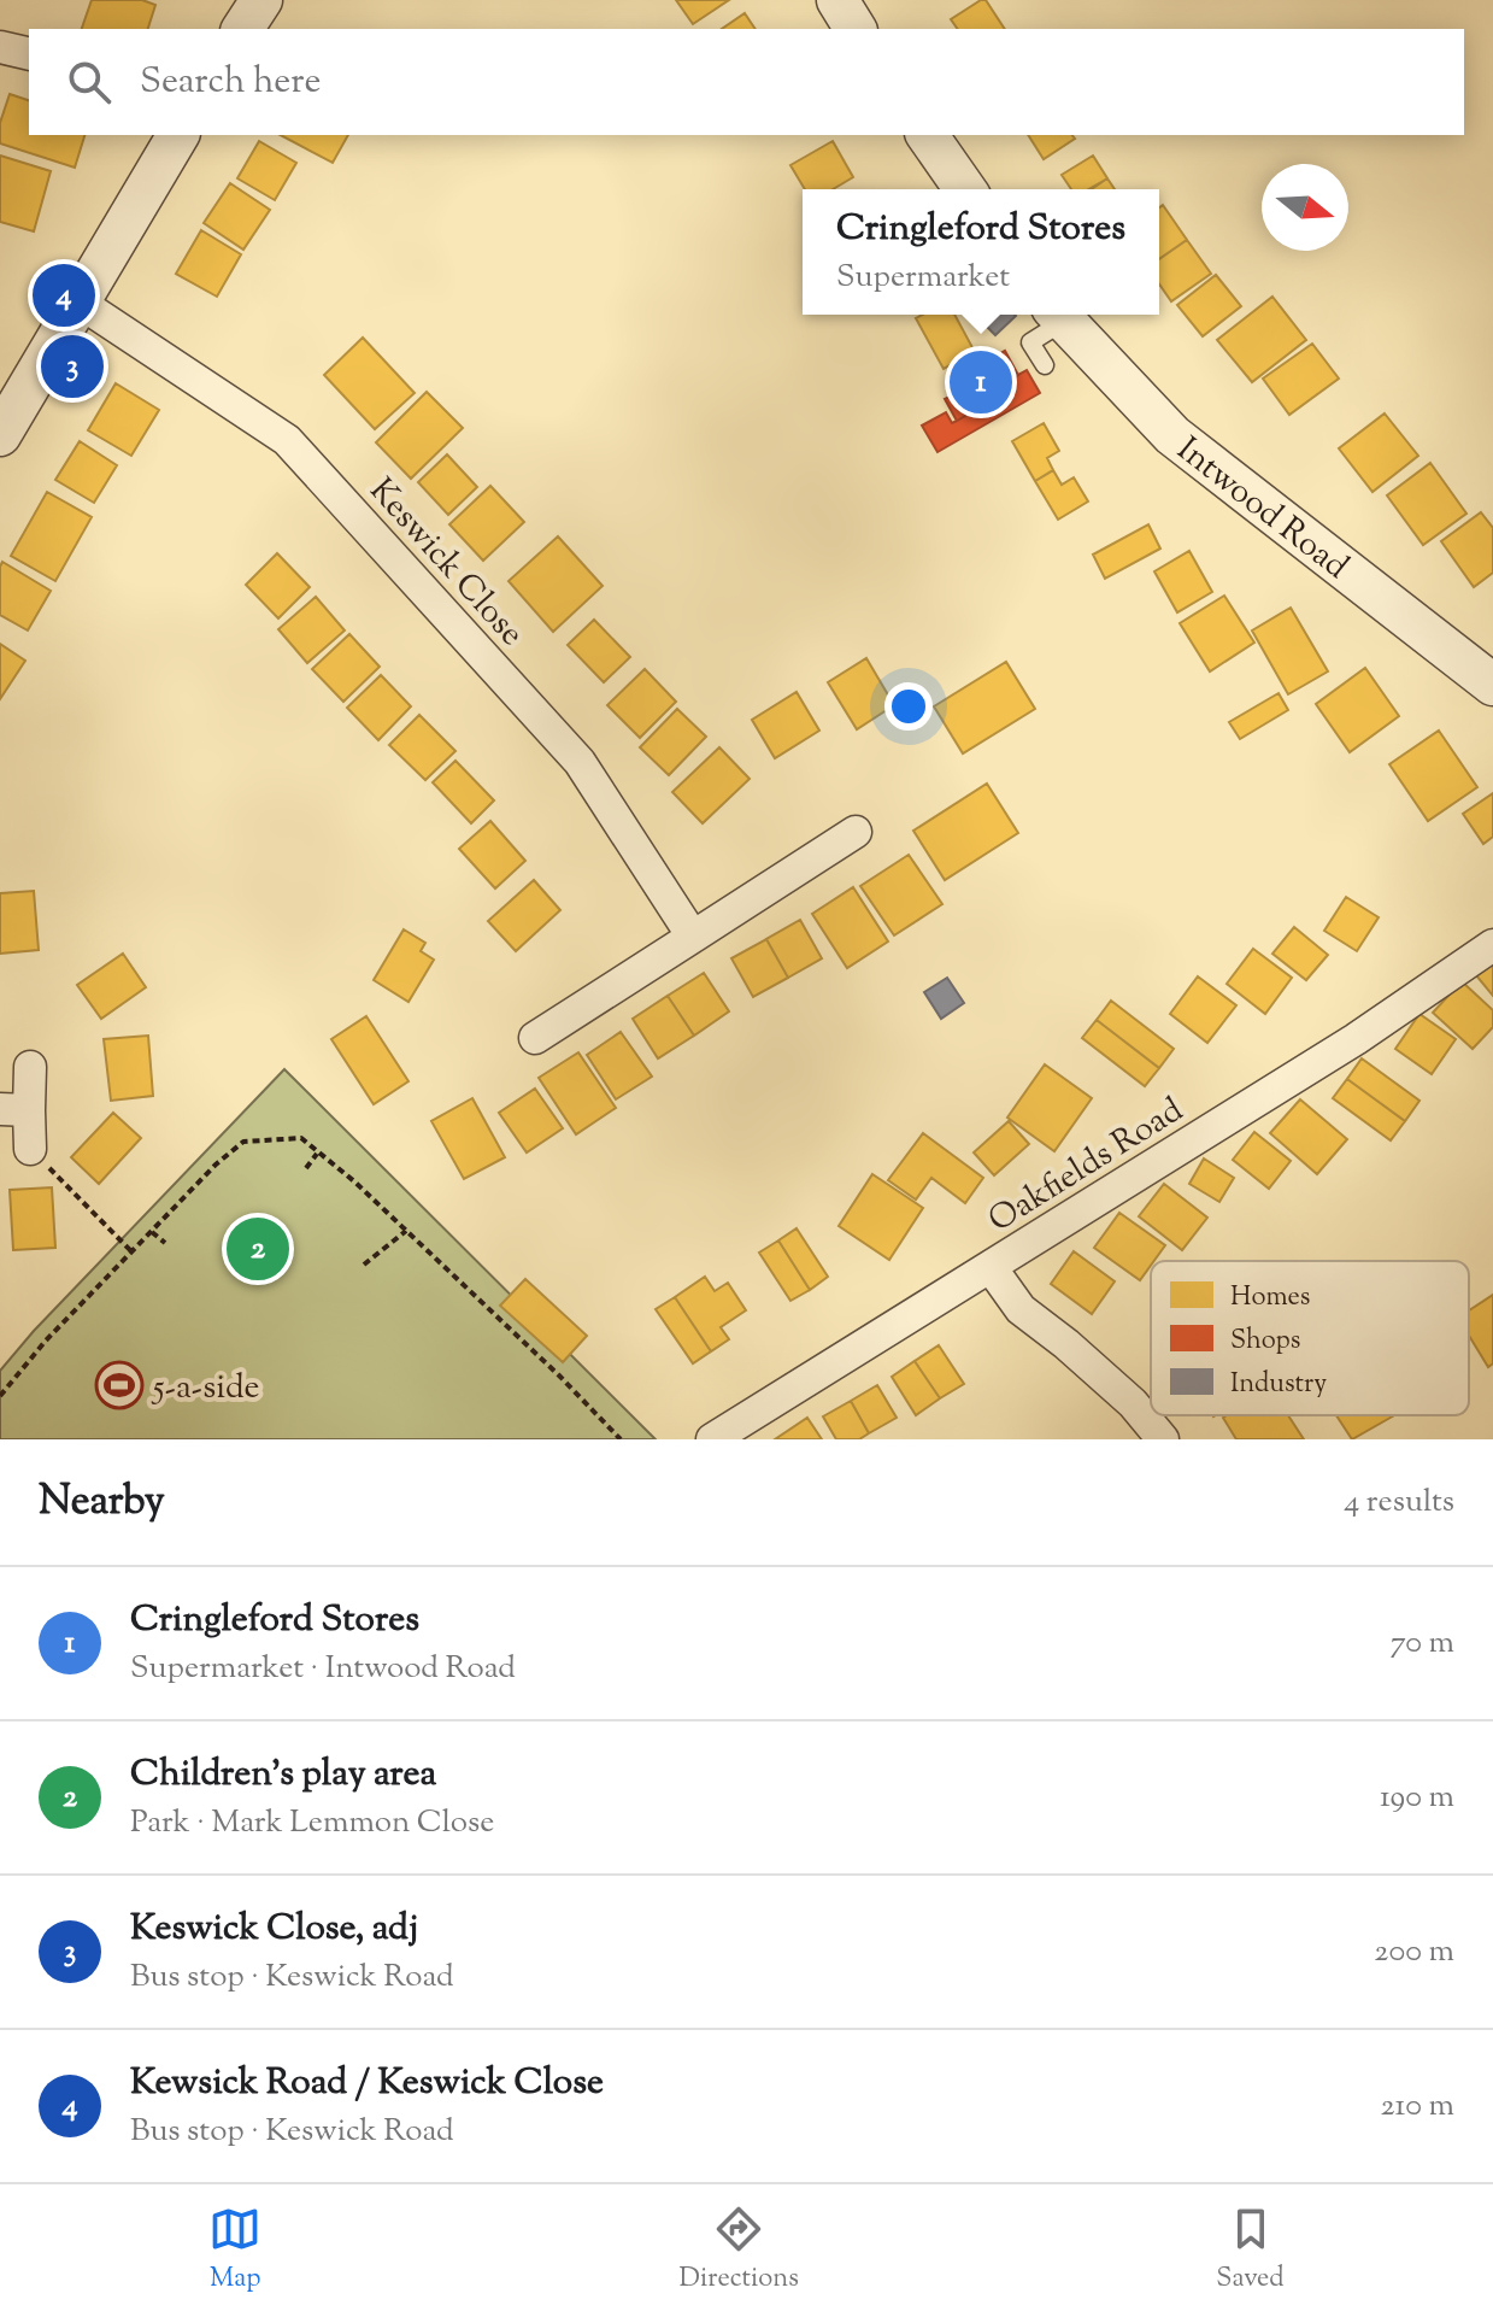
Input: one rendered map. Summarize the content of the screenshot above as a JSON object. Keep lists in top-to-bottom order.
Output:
{
  "streets": {
    "street": ["Intwood Road", "Keswick Close", "Oakfields Road"]
  },
  "places": {
    "sports": ["5-a-side"]
  },
  "legend": ["Homes", "Shops", "Industry"],
  "north": "right",
  "page": {
    "search": "Search here",
    "popup": ["Cringleford Stores", "Supermarket"],
    "pins": [
      "4",
      "3",
      "1",
      "2"
    ],
    "heading": ["Nearby", "4 results"],
    "list": [
      {
        "mark": "1",
        "name": "Cringleford Stores",
        "note": "Supermarket · Intwood Road",
        "value": "70 m"
      },
      {
        "mark": "2",
        "name": "Children’s play area",
        "note": "Park · Mark Lemmon Close",
        "value": "190 m"
      },
      {
        "mark": "3",
        "name": "Keswick Close, adj",
        "note": "Bus stop · Keswick Road",
        "value": "200 m"
      },
      {
        "mark": "4",
        "name": "Kewsick Road / Keswick Close",
        "note": "Bus stop · Keswick Road",
        "value": "210 m"
      }
    ],
    "nav": ["Map", "Directions", "Saved"]
  }
}
